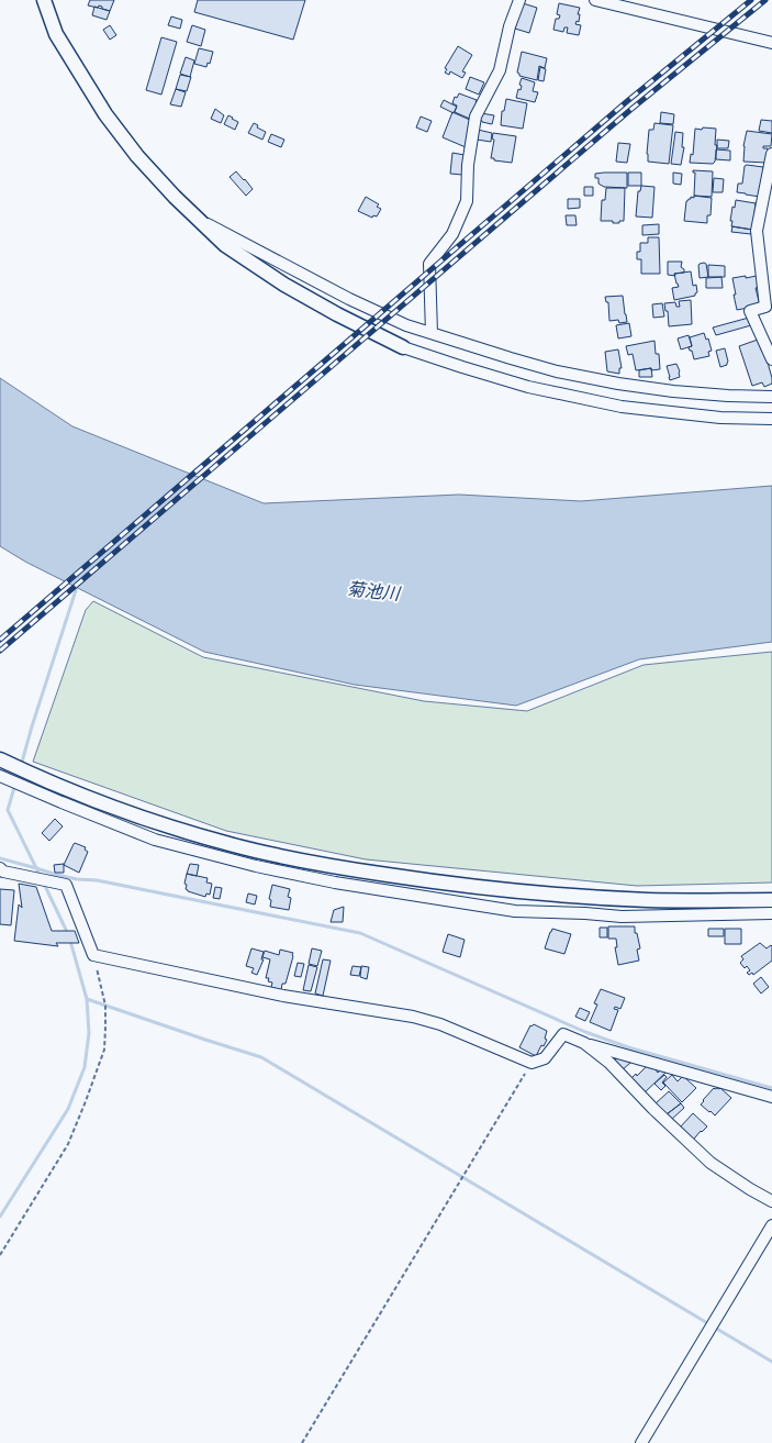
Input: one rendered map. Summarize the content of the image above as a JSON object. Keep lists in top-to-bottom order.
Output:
{
  "water": ["菊池川"]
}
